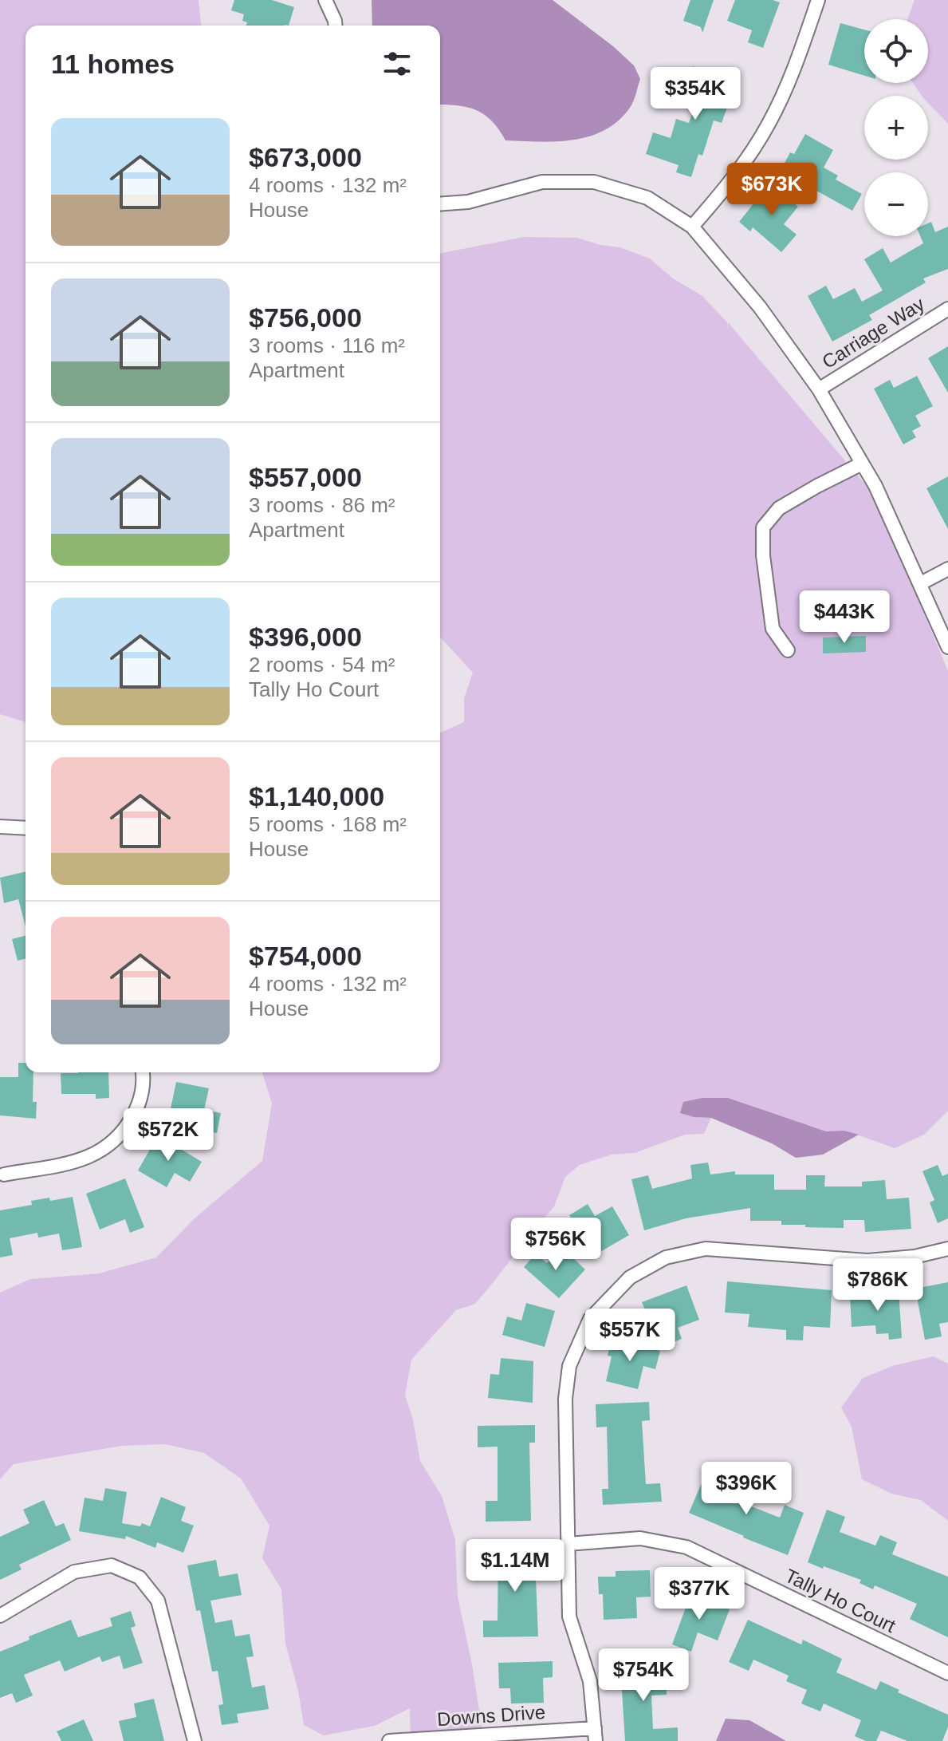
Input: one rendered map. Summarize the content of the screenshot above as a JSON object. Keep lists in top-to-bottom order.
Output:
{
  "streets": {
    "street": ["Carriage Way", "Tally Ho Court", "Downs Drive"]
  },
  "page": {
    "map_buttons": ["+", "−"],
    "heading": "11 homes",
    "price": [
      "$354K",
      "$673K",
      "$443K",
      "$572K",
      "$756K",
      "$786K",
      "$557K",
      "$396K",
      "$1.14M",
      "$377K",
      "$754K"
    ],
    "list": [
      {
        "name": "$673,000",
        "note": "4 rooms · 132 m² · House"
      },
      {
        "name": "$756,000",
        "note": "3 rooms · 116 m² · Apartment"
      },
      {
        "name": "$557,000",
        "note": "3 rooms · 86 m² · Apartment"
      },
      {
        "name": "$396,000",
        "note": "2 rooms · 54 m² · Tally Ho Court"
      },
      {
        "name": "$1,140,000",
        "note": "5 rooms · 168 m² · House"
      },
      {
        "name": "$754,000",
        "note": "4 rooms · 132 m² · House"
      }
    ]
  }
}
